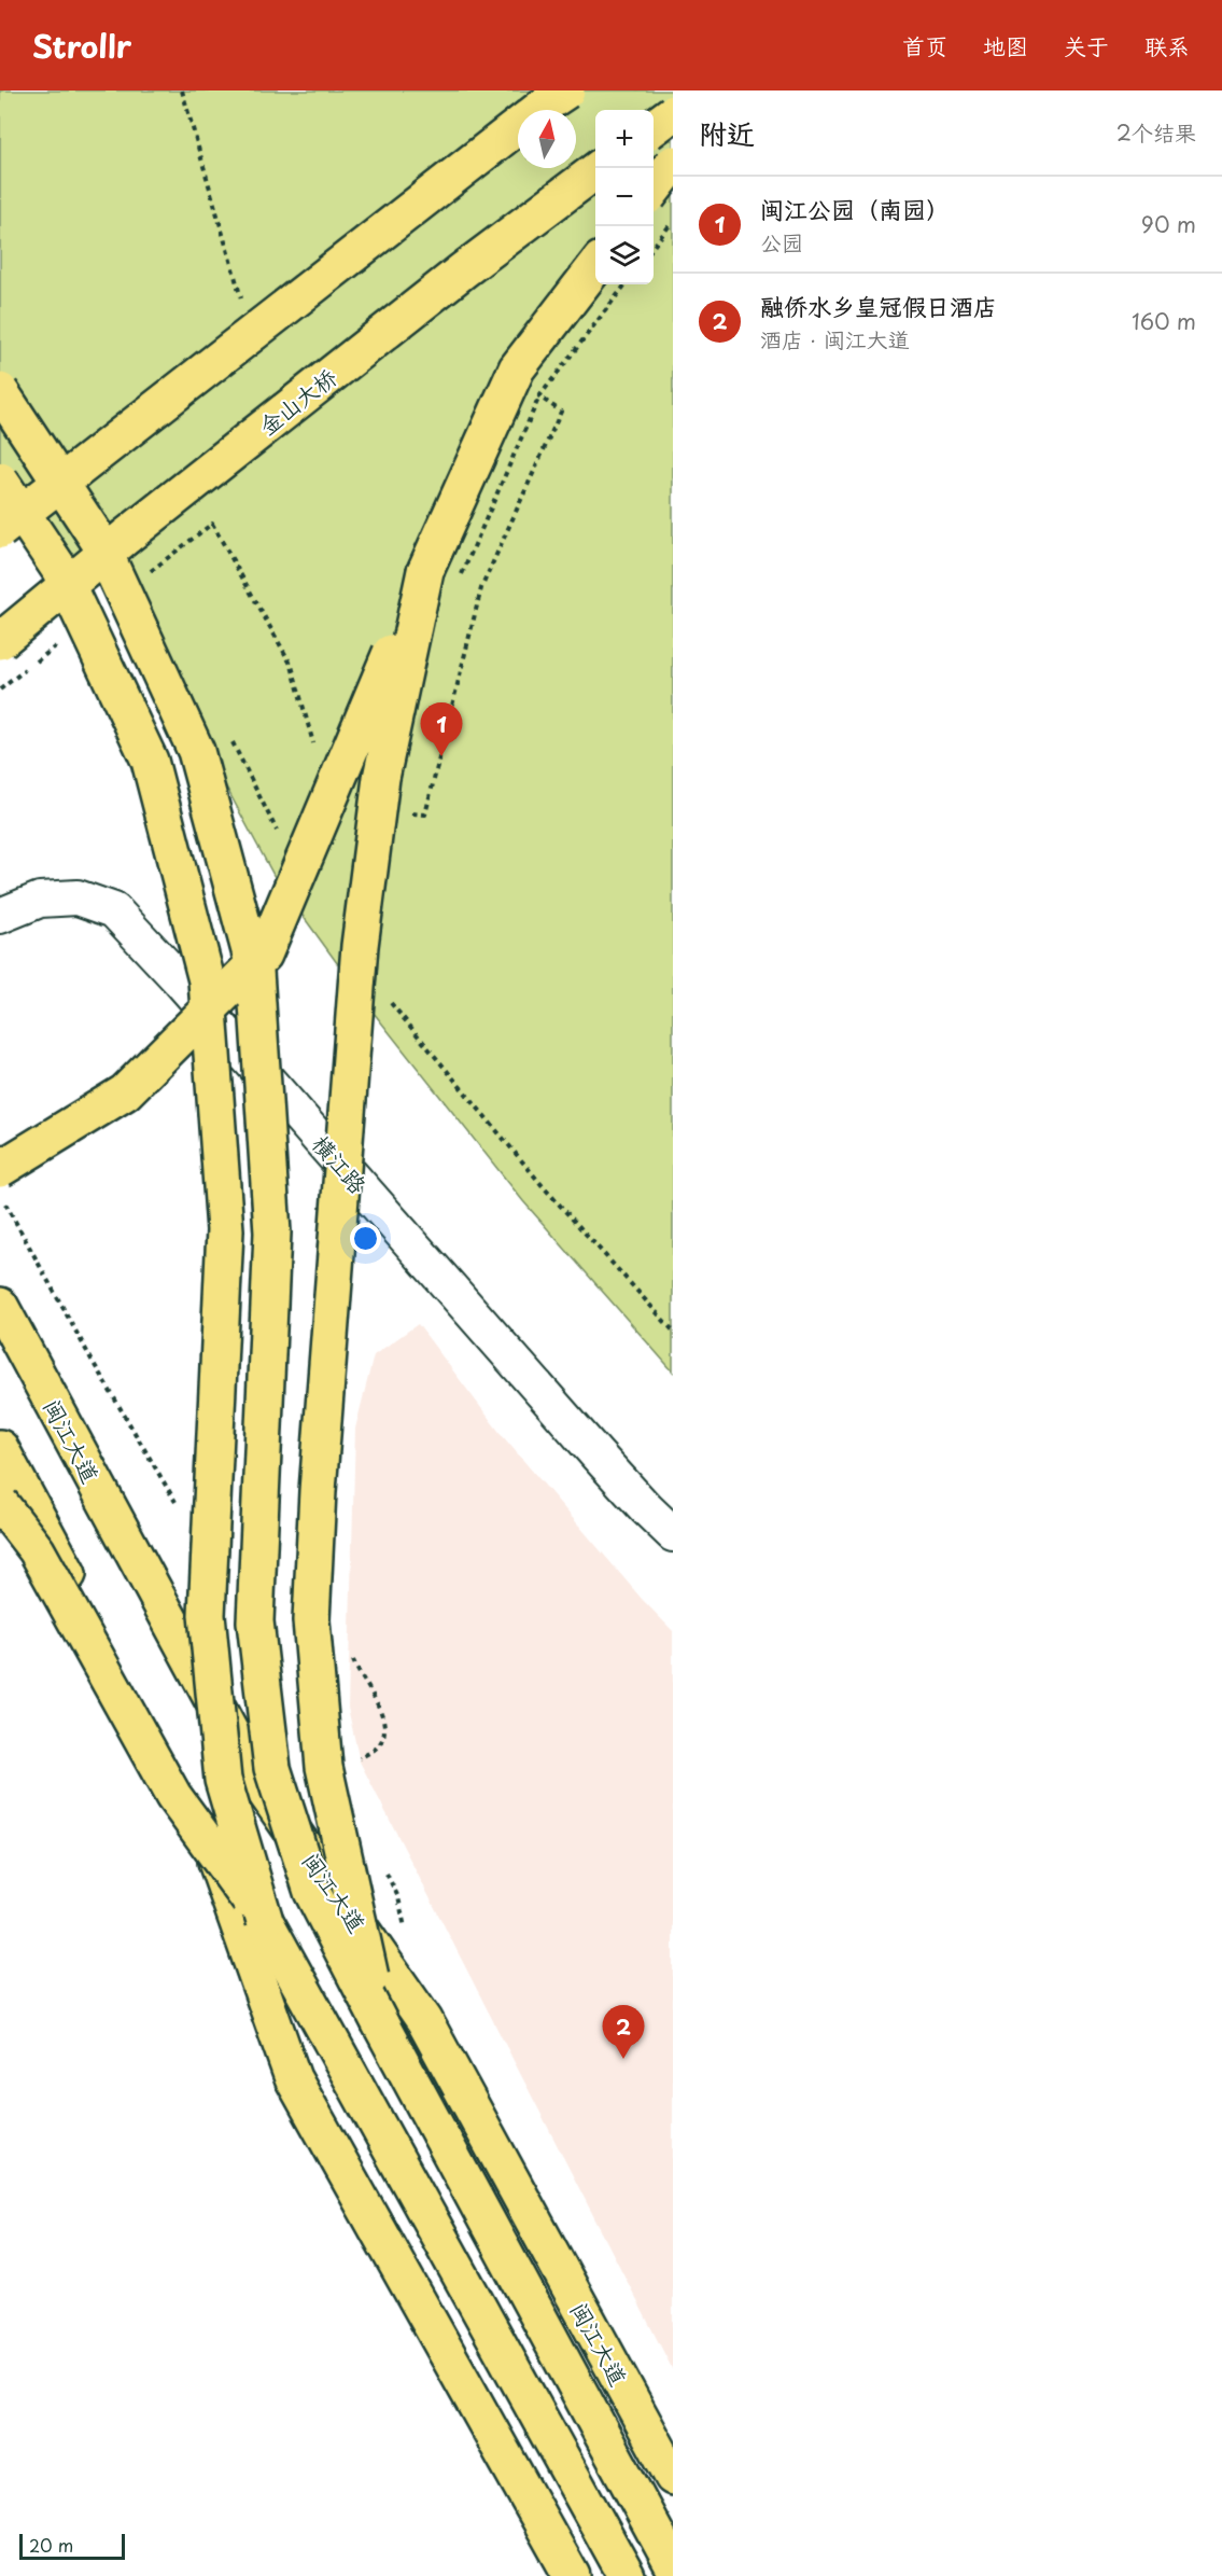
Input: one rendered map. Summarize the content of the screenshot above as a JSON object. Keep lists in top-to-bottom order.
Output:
{
  "streets": {
    "main road": ["金山大桥", "闽江大道"],
    "street": ["横江路"]
  },
  "scale_bar": "20 m",
  "north": "top",
  "page": {
    "header": "Strollr",
    "nav": [
      "首页",
      "地图",
      "关于",
      "联系"
    ],
    "heading": ["附近", "2个结果"],
    "map_buttons": ["+", "−"],
    "list": [
      {
        "mark": "1",
        "name": "闽江公园（南园）",
        "note": "公园",
        "value": "90 m"
      },
      {
        "mark": "2",
        "name": "融侨水乡皇冠假日酒店",
        "note": "酒店 · 闽江大道",
        "value": "160 m"
      }
    ],
    "pins": ["1", "2"],
    "scale": "20 m"
  }
}
